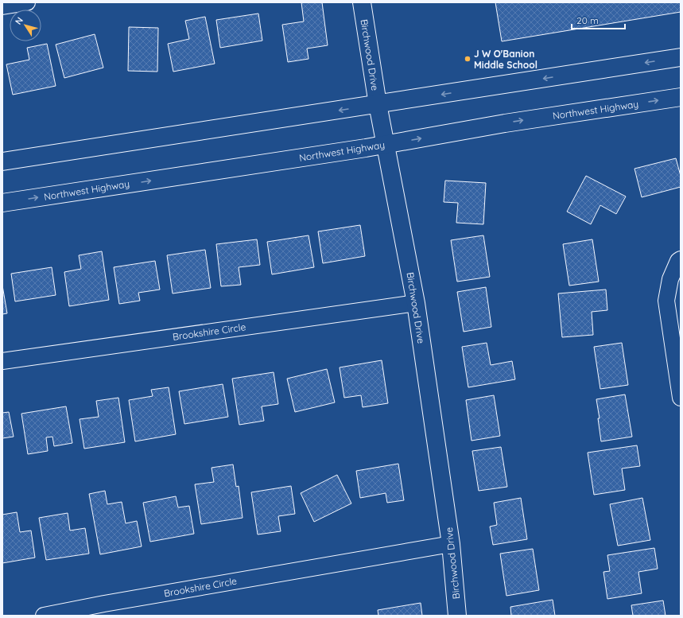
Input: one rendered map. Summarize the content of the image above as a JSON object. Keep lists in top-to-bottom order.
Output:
{
  "streets": {
    "main road": ["Birchwood Drive", "Northwest Highway"],
    "street": ["Brookshire Circle"]
  },
  "crossings": [
    ["Birchwood Drive", "Northwest Highway"],
    ["Birchwood Drive", "Brookshire Circle"]
  ],
  "places": ["J W O'Banion Middle School"],
  "scale_bar": "20 m",
  "north": "top left"
}
